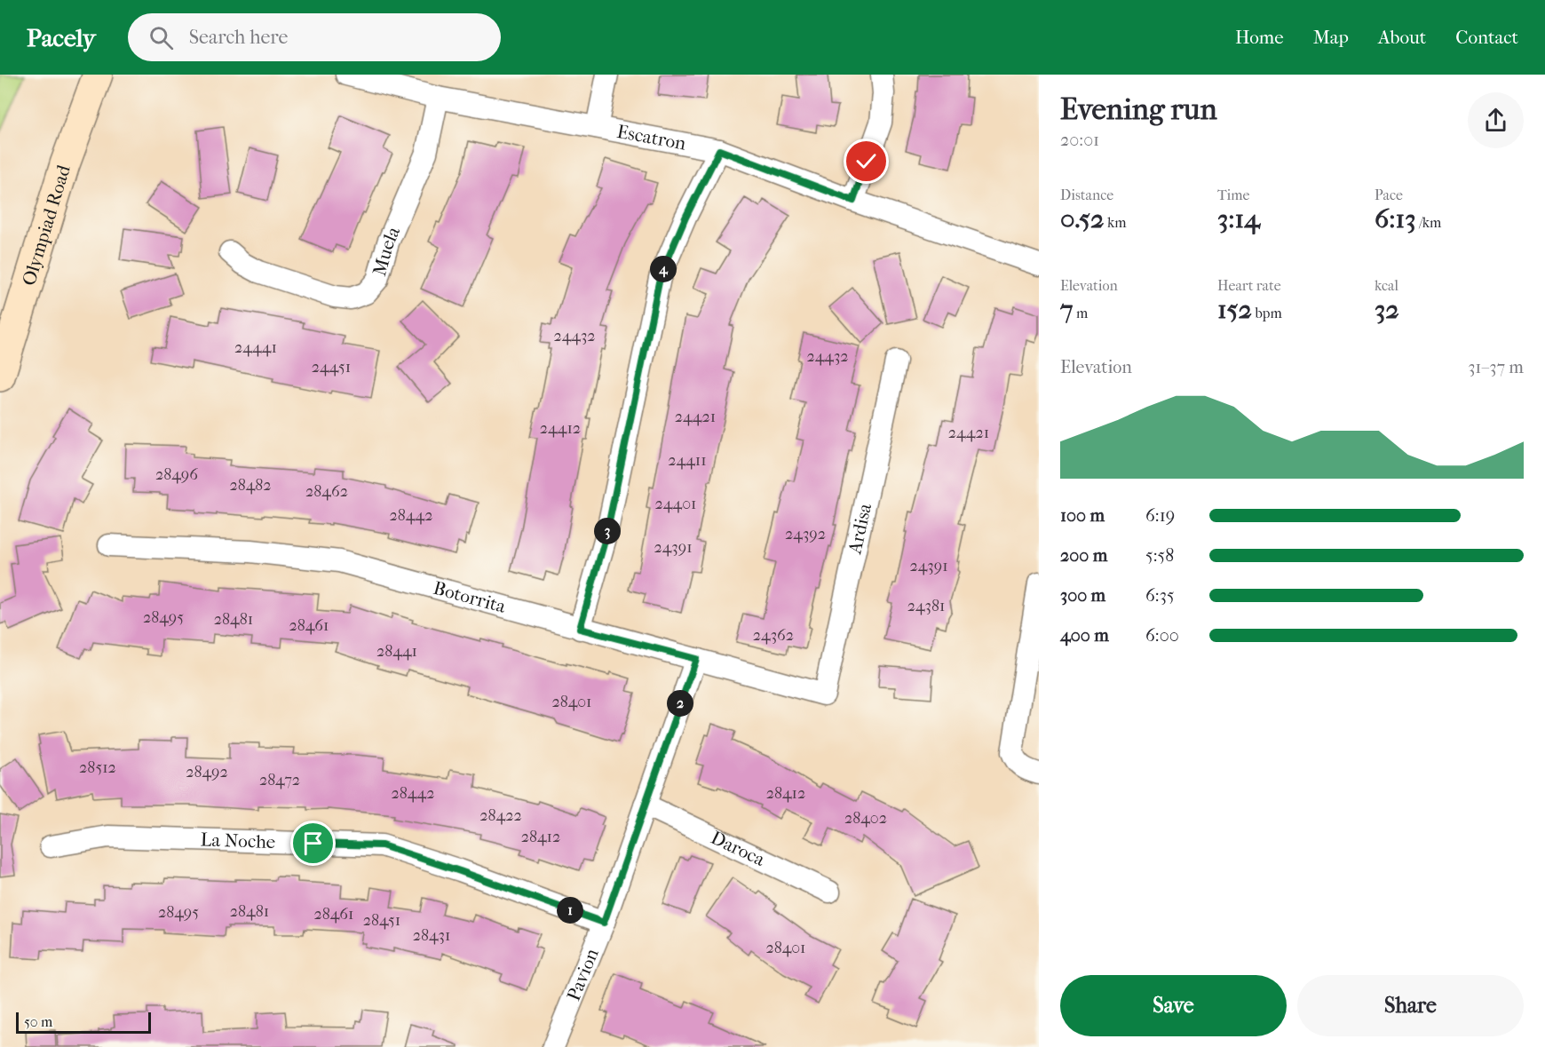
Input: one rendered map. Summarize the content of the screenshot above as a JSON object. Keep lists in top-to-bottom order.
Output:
{
  "streets": {
    "main road": ["Olympiad Road"],
    "street": [
      "Escatron",
      "Muela",
      "Ardisa",
      "Botorrita",
      "La Noche",
      "Daroca",
      "Pavion"
    ]
  },
  "crossings": [
    ["Escatron", "Muela"],
    ["Ardisa", "Botorrita"],
    ["Botorrita", "Pavion"],
    ["La Noche", "Pavion"],
    ["Daroca", "Pavion"]
  ],
  "house_numbers": [
    "24432",
    "24441",
    "24432",
    "24451",
    "24421",
    "24412",
    "24421",
    "24411",
    "28496",
    "28482",
    "28462",
    "24401",
    "28442",
    "24392",
    "24391",
    "24391",
    "24381",
    "28495",
    "28481",
    "28461",
    "24362",
    "28441",
    "28401",
    "28512",
    "28492",
    "28472",
    "28442",
    "28412",
    "28422",
    "28402",
    "28412",
    "28481",
    "28495",
    "28461",
    "28451",
    "28431",
    "28401"
  ],
  "scale_bar": "50 m",
  "page": {
    "header": "Pacely",
    "search": "Search here",
    "nav": [
      "Home",
      "Map",
      "About",
      "Contact"
    ],
    "heading": ["Evening run", "20:01"],
    "stats": [
      ["Distance", "0.52 km"],
      ["Time", "3:14"],
      ["Pace", "6:13 /km"],
      ["Elevation", "7 m"],
      ["Heart rate", "152 bpm"],
      ["kcal", "32"]
    ],
    "pins": [
      "4",
      "3",
      "2",
      "1"
    ],
    "chart": ["Elevation", "31–37 m"],
    "list": [
      {
        "name": "100 m",
        "note": "6:19"
      },
      {
        "name": "200 m",
        "note": "5:58"
      },
      {
        "name": "300 m",
        "note": "6:35"
      },
      {
        "name": "400 m",
        "note": "6:00"
      }
    ],
    "buttons": ["Save", "Share"],
    "scale": "50 m"
  }
}
